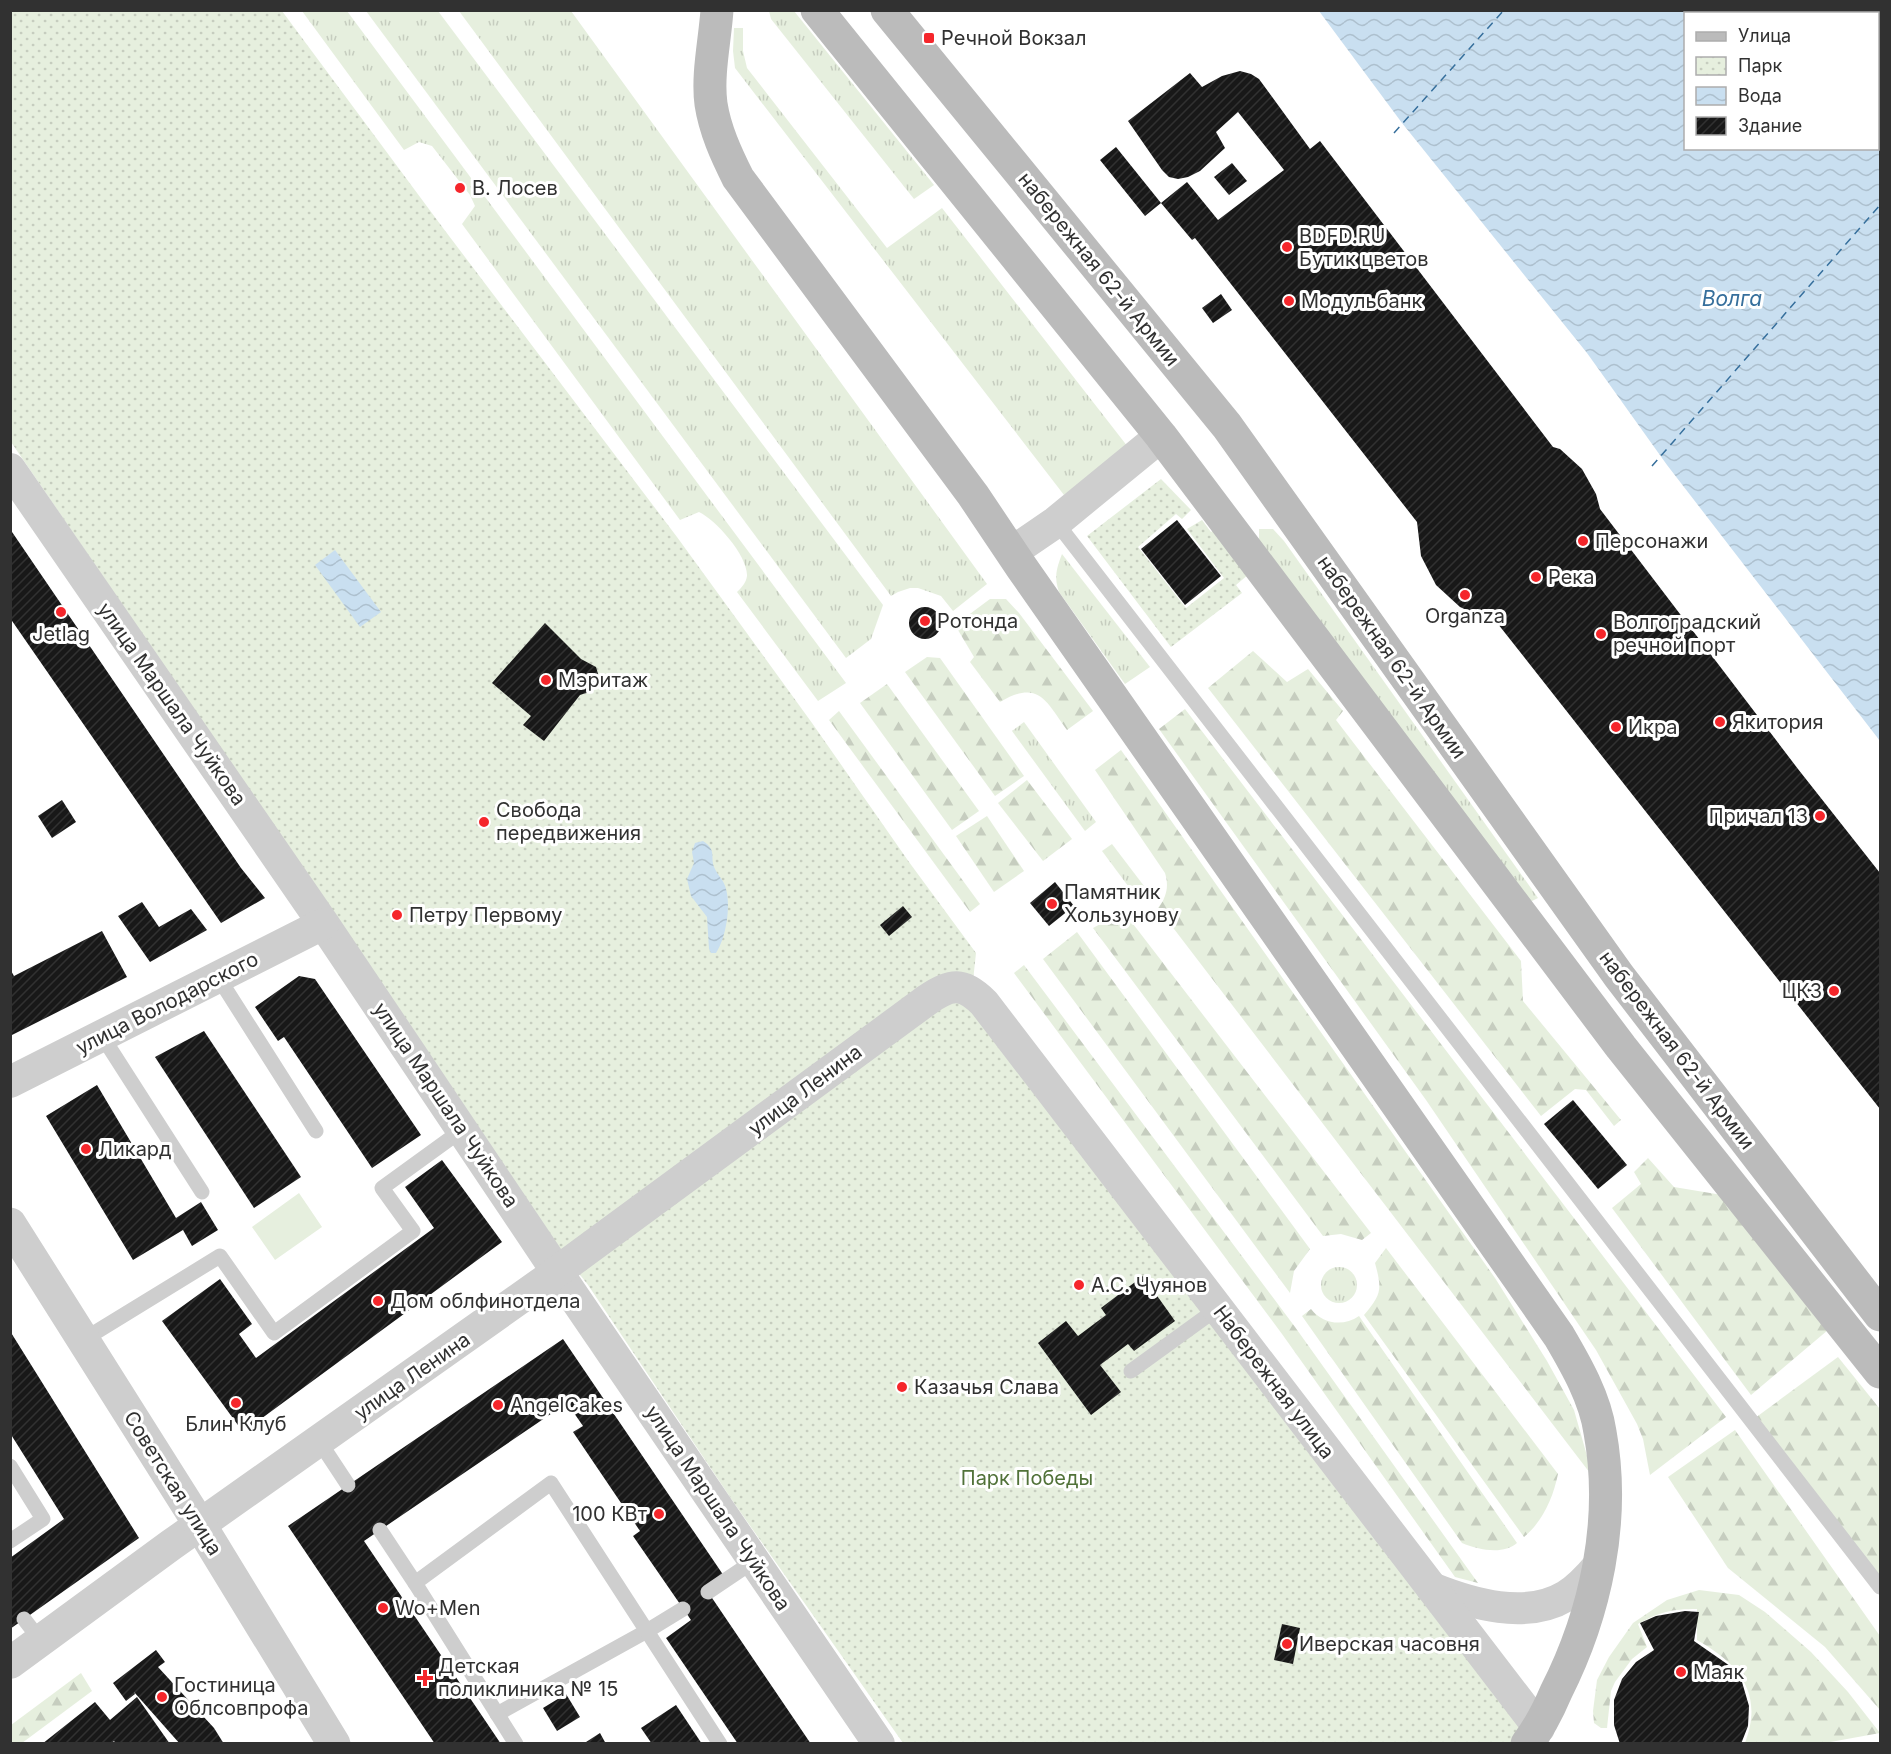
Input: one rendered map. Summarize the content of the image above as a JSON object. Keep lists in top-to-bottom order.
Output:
{
  "streets": {
    "main road": ["набережная 62-й Армии"],
    "street": [
      "улица Маршала Чуйкова",
      "улица Володарского",
      "улица Ленина",
      "Набережная улица",
      "Советская улица"
    ]
  },
  "crossings": [
    ["улица Маршала Чуйкова", "улица Володарского"],
    ["улица Маршала Чуйкова", "улица Ленина"],
    ["улица Ленина", "Набережная улица"],
    ["улица Ленина", "Советская улица"]
  ],
  "water": ["Волга"],
  "parks": ["Парк Победы"],
  "places": {
    "transit": ["Речной Вокзал"],
    "other": [
      "В. Лосев",
      "BDFD.RU Бутик цветов",
      "Модульбанк",
      "Персонажи",
      "Река",
      "Organza",
      "Jetlag",
      "Ротонда",
      "Волгоградский речной порт",
      "Мэритаж",
      "Якитория",
      "Икра",
      "Причал 13",
      "Свобода передвижения",
      "Памятник Хользунову",
      "Петру Первому",
      "ЦКЗ",
      "Ликард",
      "А.С. Чуянов",
      "Дом облфинотдела",
      "Казачья Слава",
      "Блин Клуб",
      "AngelCakes",
      "100 КВт",
      "Wo+Men",
      "Иверская часовня",
      "Маяк",
      "Гостиница Облсовпрофа"
    ],
    "health": ["Детская поликлиника № 15"]
  },
  "legend": [
    "Улица",
    "Парк",
    "Вода",
    "Здание"
  ]
}
